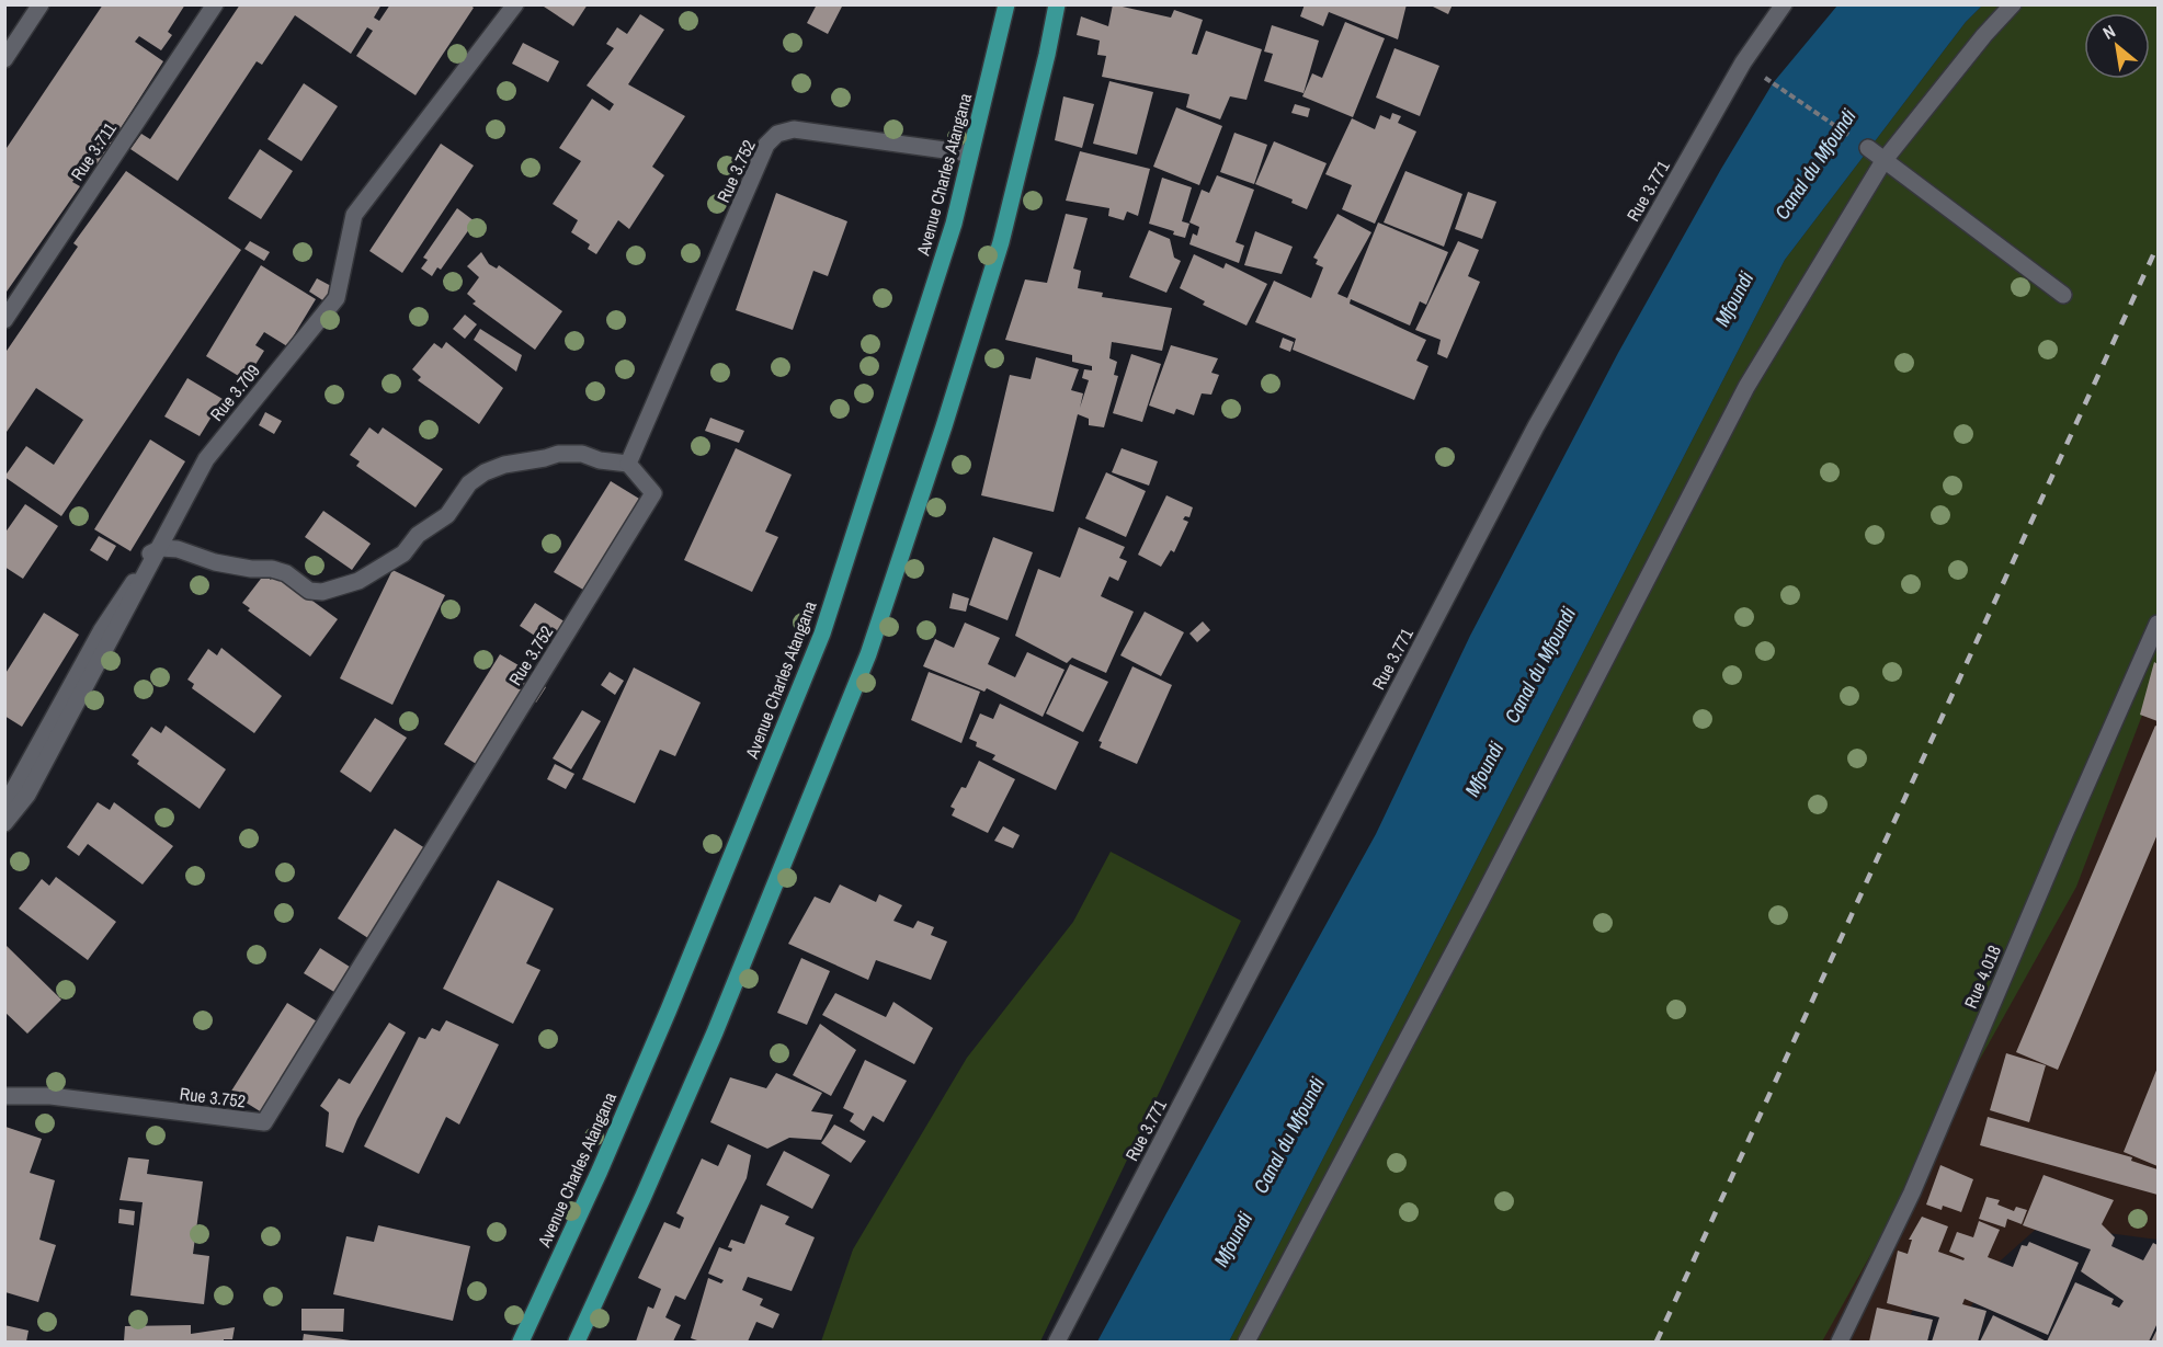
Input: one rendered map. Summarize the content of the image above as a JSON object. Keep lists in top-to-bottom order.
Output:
{
  "streets": {
    "main road": ["Avenue Charles Atangana"],
    "street": [
      "Rue 3.711",
      "Rue 3.752",
      "Rue 3.771",
      "Rue 3.709",
      "Rue 4.018"
    ]
  },
  "crossings": [
    ["Rue 3.752", "Avenue Charles Atangana"]
  ],
  "water": ["Canal du Mfoundi", "Mfoundi"],
  "north": "top left"
}
